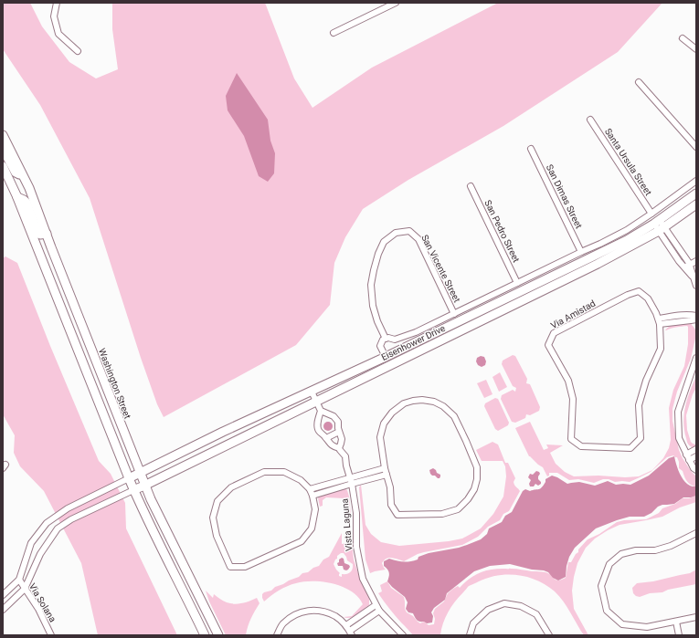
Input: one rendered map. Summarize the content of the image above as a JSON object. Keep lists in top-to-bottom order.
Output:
{
  "streets": {
    "main road": ["Eisenhower Drive", "Washington Street"],
    "street": [
      "Santa Ursula Street",
      "San Dimas Street",
      "San Pedro Street",
      "San Vicente Street",
      "Via Amistad",
      "Vista Laguna",
      "Via Solana"
    ]
  },
  "crossings": [
    ["Santa Ursula Street", "Eisenhower Drive"],
    ["San Dimas Street", "Eisenhower Drive"],
    ["San Pedro Street", "Eisenhower Drive"],
    ["San Vicente Street", "Eisenhower Drive"],
    ["Eisenhower Drive", "Washington Street"]
  ]
}
